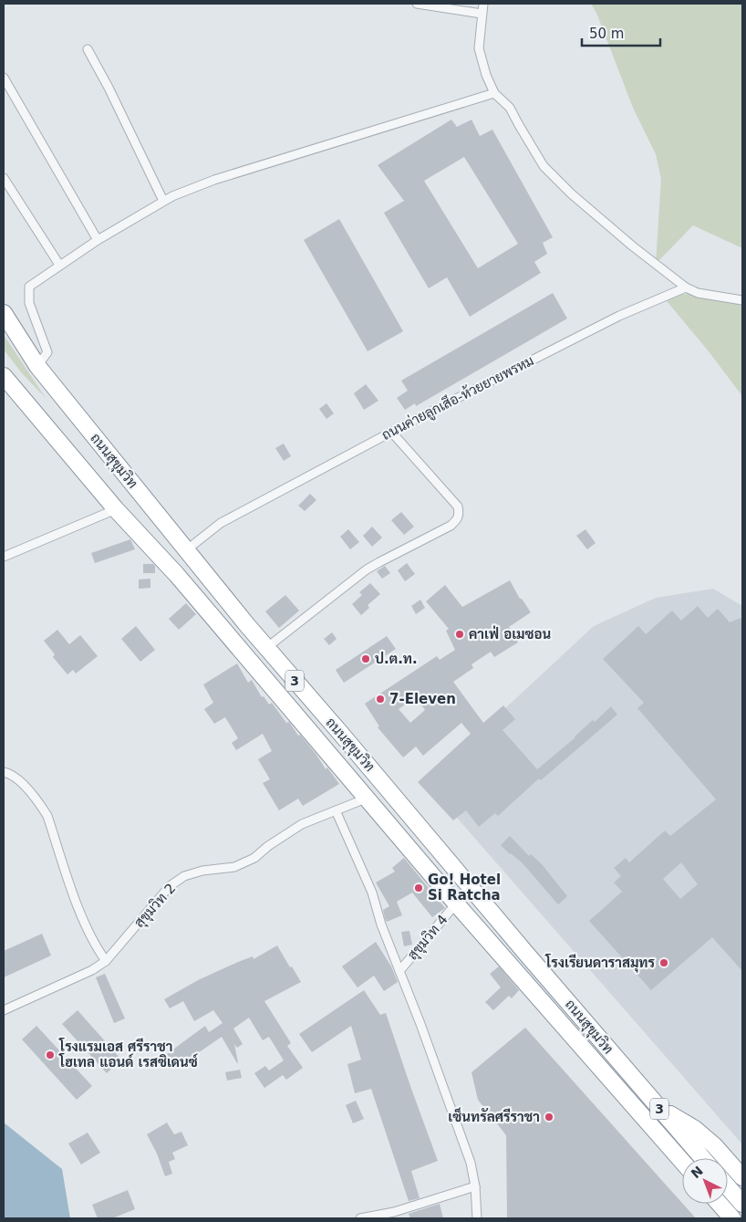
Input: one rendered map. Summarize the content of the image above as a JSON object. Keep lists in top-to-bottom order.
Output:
{
  "streets": {
    "highway": ["ถนนสุขุมวิท", "3"],
    "street": ["ถนนค่ายลูกเสึอ-ห้วยยายพรหม", "สุขุมวิท 2", "สุขุมวิท 4"]
  },
  "crossings": [
    ["ถนนค่ายลูกเสึอ-ห้วยยายพรหม", "ถนนสุขุมวิท"],
    ["ถนนสุขุมวิท", "สุขุมวิท 2"],
    ["ถนนสุขุมวิท", "สุขุมวิท 4"]
  ],
  "places": [
    "คาเฟ่ อเมซอน",
    "ป.ต.ท.",
    "7-Eleven",
    "Go! Hotel Si Ratcha",
    "โรงเรียนดาราสมุทร",
    "โรงแรมเอส ศรีราชา โฮเทล แอนด์ เรสซิเดนซ์",
    "เซ็นทรัลศรีราชา"
  ],
  "scale_bar": "50 m",
  "north": "top left"
}
